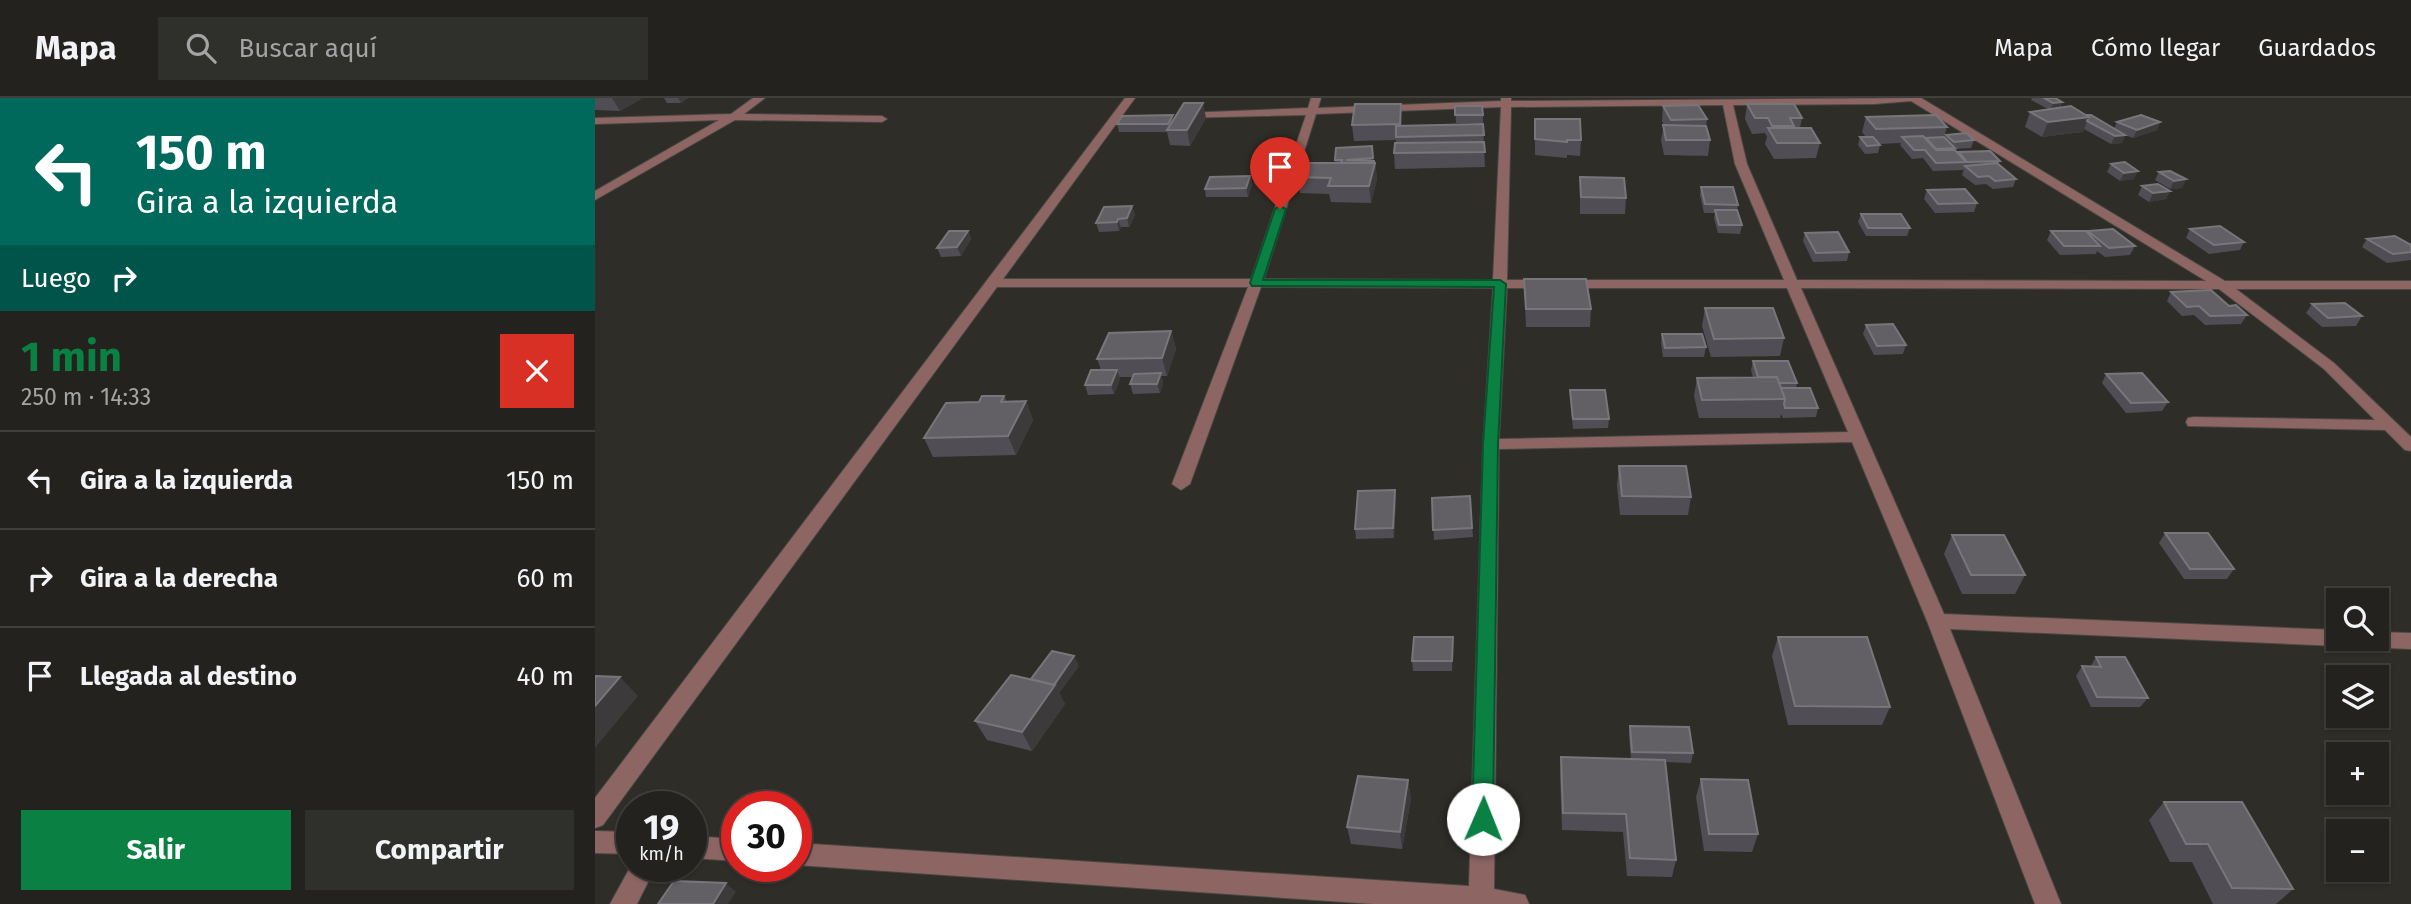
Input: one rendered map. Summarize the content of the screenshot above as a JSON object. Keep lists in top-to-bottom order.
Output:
{
  "page": {
    "header": "Mapa",
    "search": "Buscar aquí",
    "nav": ["Mapa", "Cómo llegar", "Guardados"],
    "turn": ["150 m", "Gira a la izquierda"],
    "then": "Luego",
    "heading": ["1 min", "250 m · 14:33"],
    "list": [
      {
        "name": "Gira a la izquierda",
        "value": "150 m"
      },
      {
        "name": "Gira a la derecha",
        "value": "60 m"
      },
      {
        "name": "Llegada al destino",
        "value": "40 m"
      }
    ],
    "map_buttons": ["+", "−"],
    "speed": "19 km/h",
    "limit": "30",
    "buttons": ["Salir", "Compartir"]
  }
}
